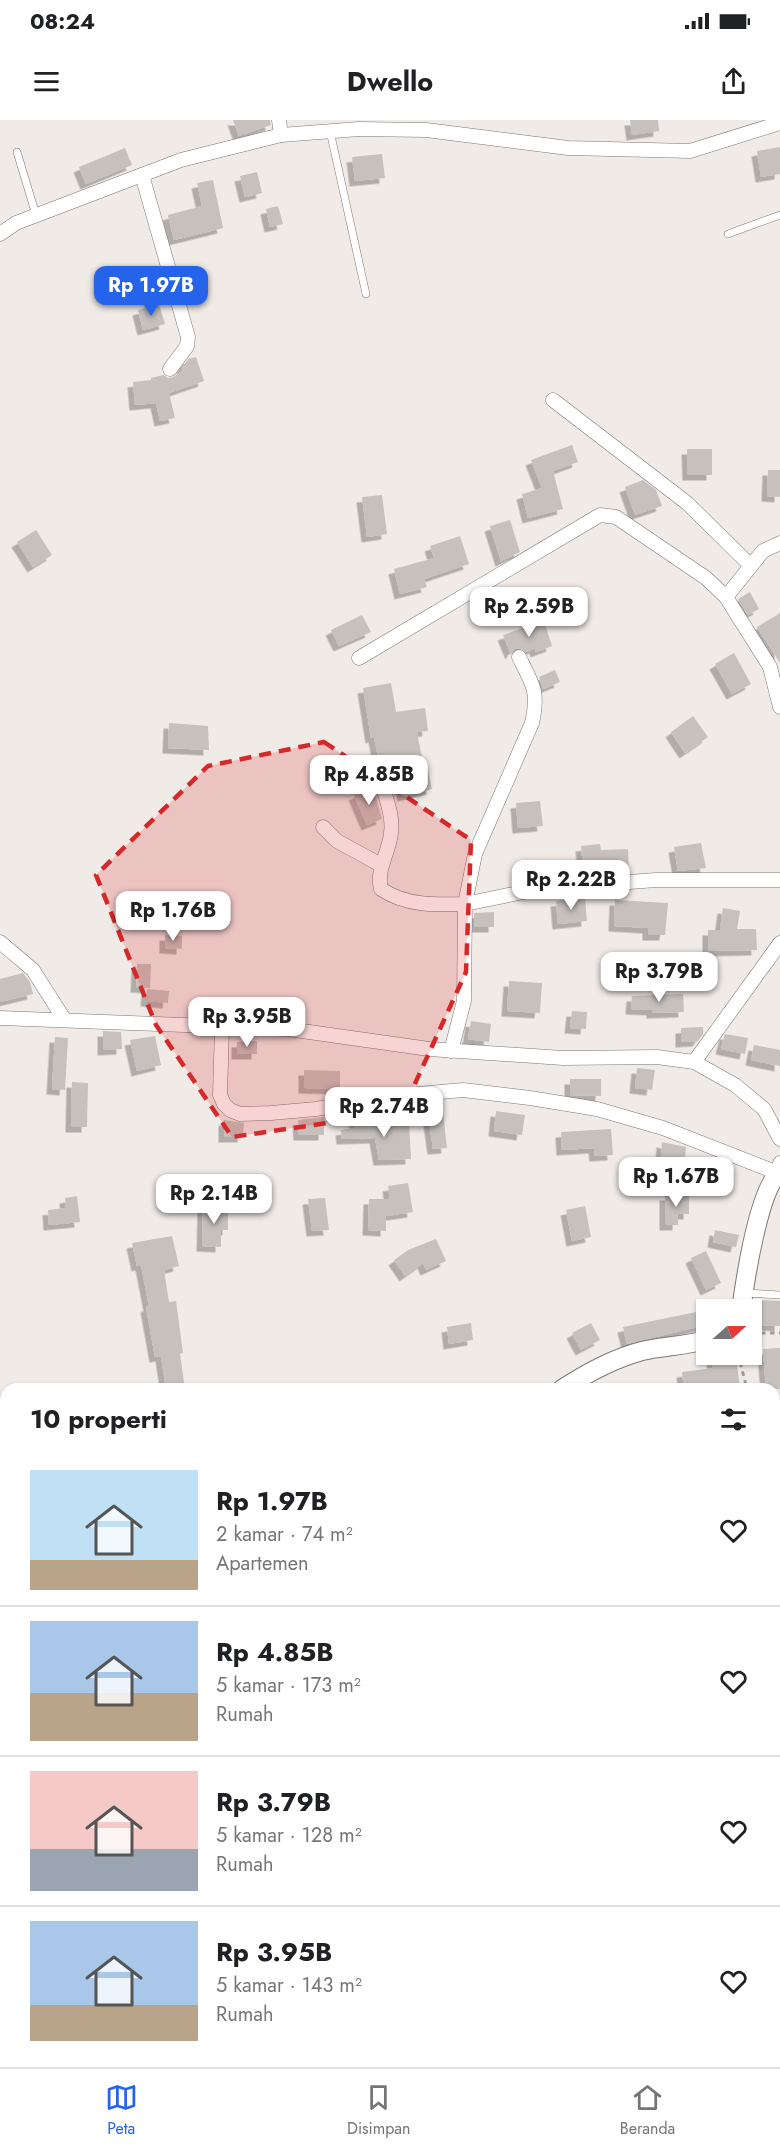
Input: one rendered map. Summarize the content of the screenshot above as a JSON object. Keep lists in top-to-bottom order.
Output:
{
  "north": "right",
  "page": {
    "status": "08:24",
    "header": "Dwello",
    "price": [
      "Rp 1.97B",
      "Rp 2.59B",
      "Rp 4.85B",
      "Rp 2.22B",
      "Rp 1.76B",
      "Rp 3.79B",
      "Rp 3.95B",
      "Rp 2.74B",
      "Rp 1.67B",
      "Rp 2.14B"
    ],
    "heading": "10 properti",
    "list": [
      {
        "name": "Rp 1.97B",
        "note": "2 kamar · 74 m² · Apartemen"
      },
      {
        "name": "Rp 4.85B",
        "note": "5 kamar · 173 m² · Rumah"
      },
      {
        "name": "Rp 3.79B",
        "note": "5 kamar · 128 m² · Rumah"
      },
      {
        "name": "Rp 3.95B",
        "note": "5 kamar · 143 m² · Rumah"
      }
    ],
    "tabs": ["Peta", "Disimpan", "Beranda"]
  }
}
